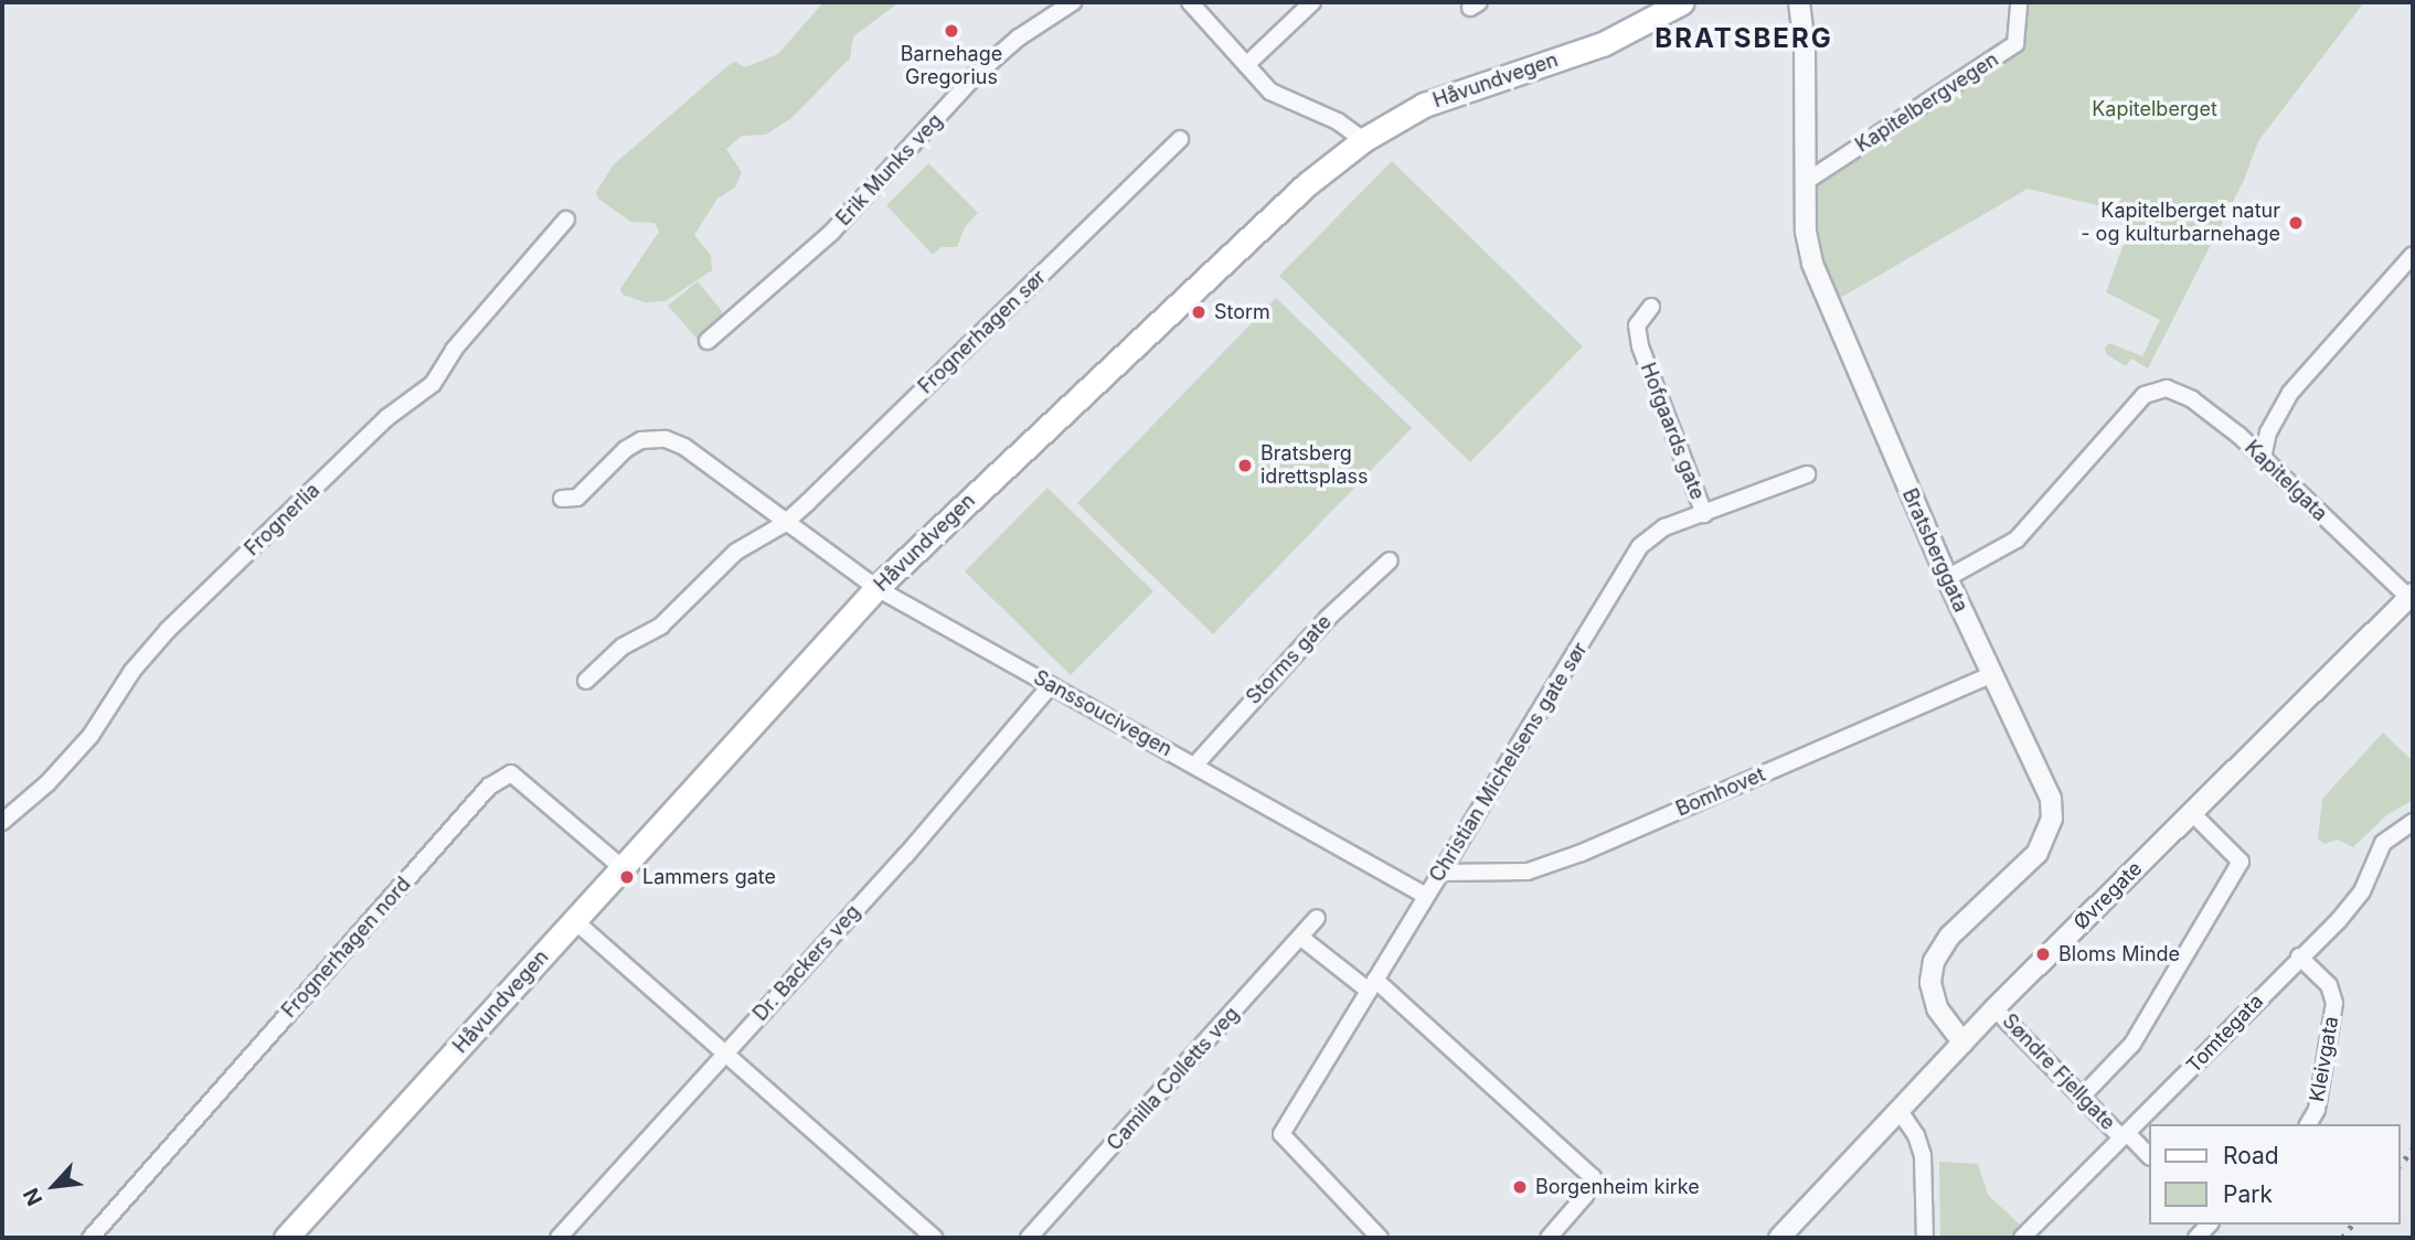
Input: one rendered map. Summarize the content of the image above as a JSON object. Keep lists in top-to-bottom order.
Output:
{
  "streets": {
    "main road": ["Håvundvegen"],
    "street": [
      "Kapitelbergvegen",
      "Erik Munks veg",
      "Frognerhagen sør",
      "Hofgaards gate",
      "Kapitelgata",
      "Frognerlia",
      "Bratsberggata",
      "Storms gate",
      "Sanssoucivegen",
      "Christian Michelsens gate sør",
      "Bomhovet",
      "Øvregate",
      "Frognerhagen nord",
      "Dr. Backers veg",
      "Tomtegata",
      "Kleivgata",
      "Søndre Fjellgate",
      "Camilla Colletts veg"
    ]
  },
  "crossings": [
    ["Håvundvegen", "Sanssoucivegen"],
    ["Håvundvegen", "Frognerhagen nord"],
    ["Kapitelbergvegen", "Bratsberggata"],
    ["Frognerhagen sør", "Sanssoucivegen"],
    ["Hofgaards gate", "Christian Michelsens gate sør"],
    ["Kapitelgata", "Bratsberggata"],
    ["Kapitelgata", "Øvregate"],
    ["Bratsberggata", "Bomhovet"],
    ["Bratsberggata", "Øvregate"],
    ["Storms gate", "Sanssoucivegen"],
    ["Sanssoucivegen", "Christian Michelsens gate sør"],
    ["Sanssoucivegen", "Dr. Backers veg"],
    ["Christian Michelsens gate sør", "Bomhovet"],
    ["Øvregate", "Søndre Fjellgate"],
    ["Tomtegata", "Kleivgata"],
    ["Tomtegata", "Søndre Fjellgate"]
  ],
  "districts": ["BRATSBERG"],
  "parks": ["Kapitelberget"],
  "places": [
    "Barnehage Gregorius",
    "Kapitelberget natur - og kulturbarnehage",
    "Storm",
    "Bratsberg idrettsplass",
    "Lammers gate",
    "Bloms Minde",
    "Borgenheim kirke"
  ],
  "legend": ["Road", "Park"],
  "north": "bottom left"
}
